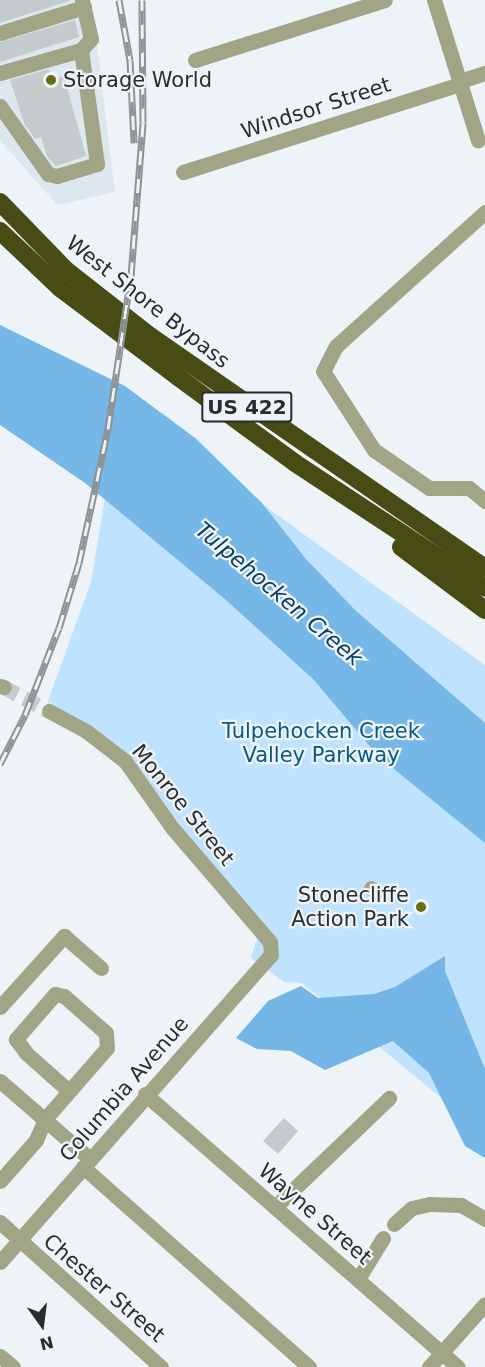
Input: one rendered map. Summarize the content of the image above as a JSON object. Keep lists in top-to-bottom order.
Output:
{
  "streets": {
    "highway": ["West Shore Bypass", "US 422"],
    "street": [
      "Windsor Street",
      "Monroe Street",
      "Columbia Avenue",
      "Wayne Street",
      "Chester Street"
    ]
  },
  "crossings": [
    ["Monroe Street", "Columbia Avenue"],
    ["Columbia Avenue", "Wayne Street"],
    ["Columbia Avenue", "Chester Street"]
  ],
  "water": ["Tulpehocken Creek"],
  "parks": ["Tulpehocken Creek Valley Parkway"],
  "places": ["Storage World", "Stonecliffe Action Park"],
  "north": "bottom"
}
